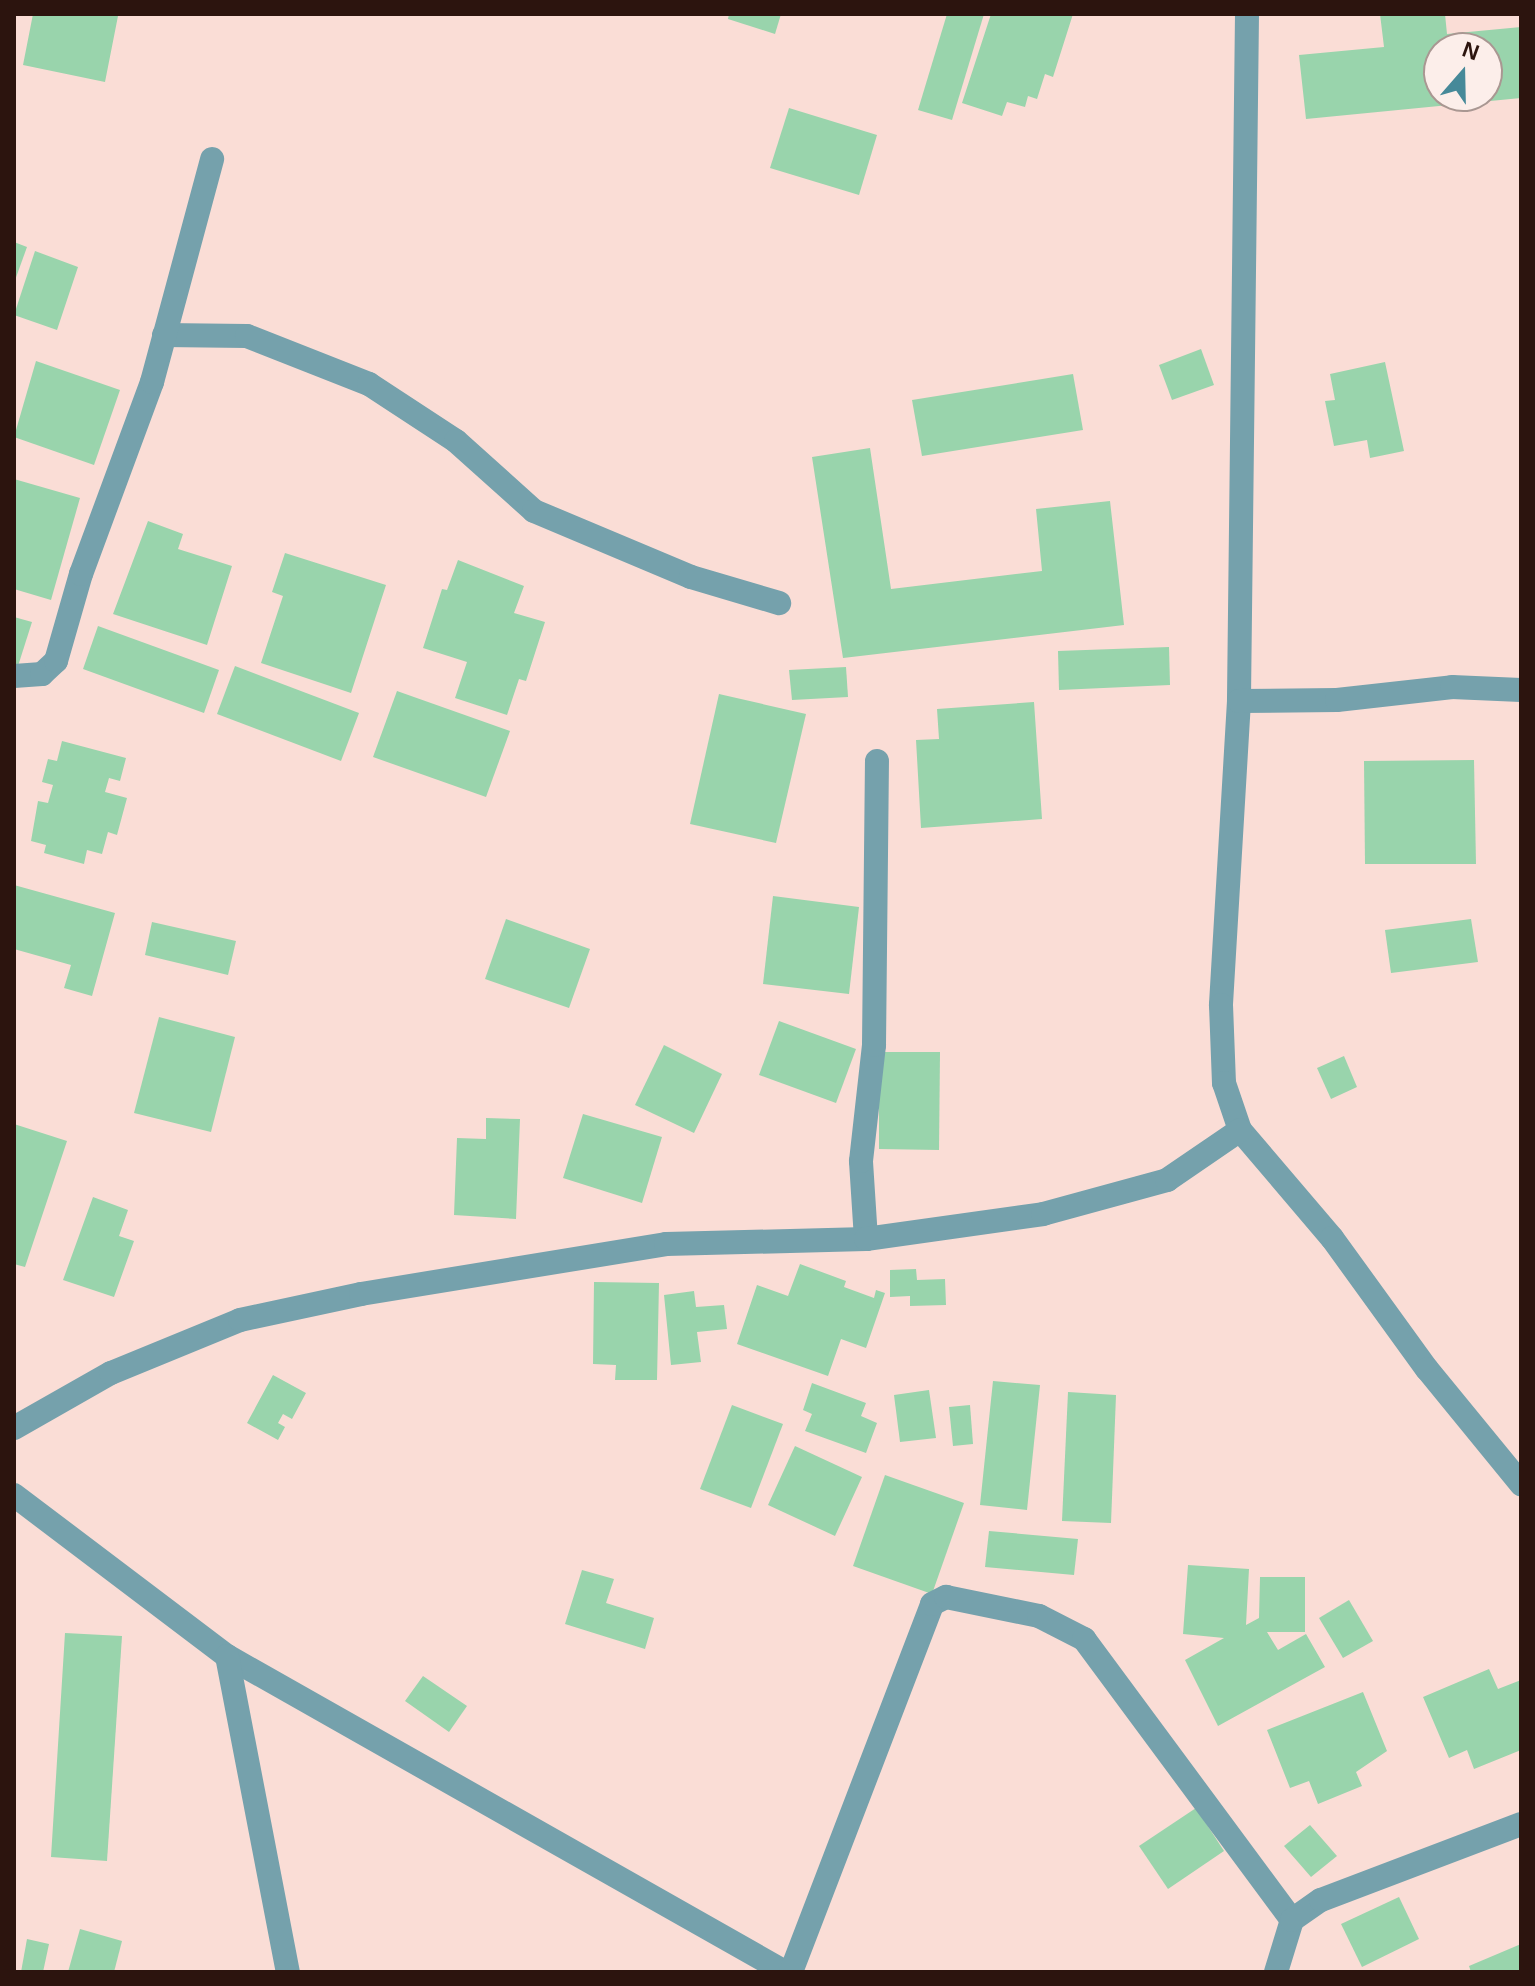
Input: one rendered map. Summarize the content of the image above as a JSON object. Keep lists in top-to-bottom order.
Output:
{
  "north": "top"
}
